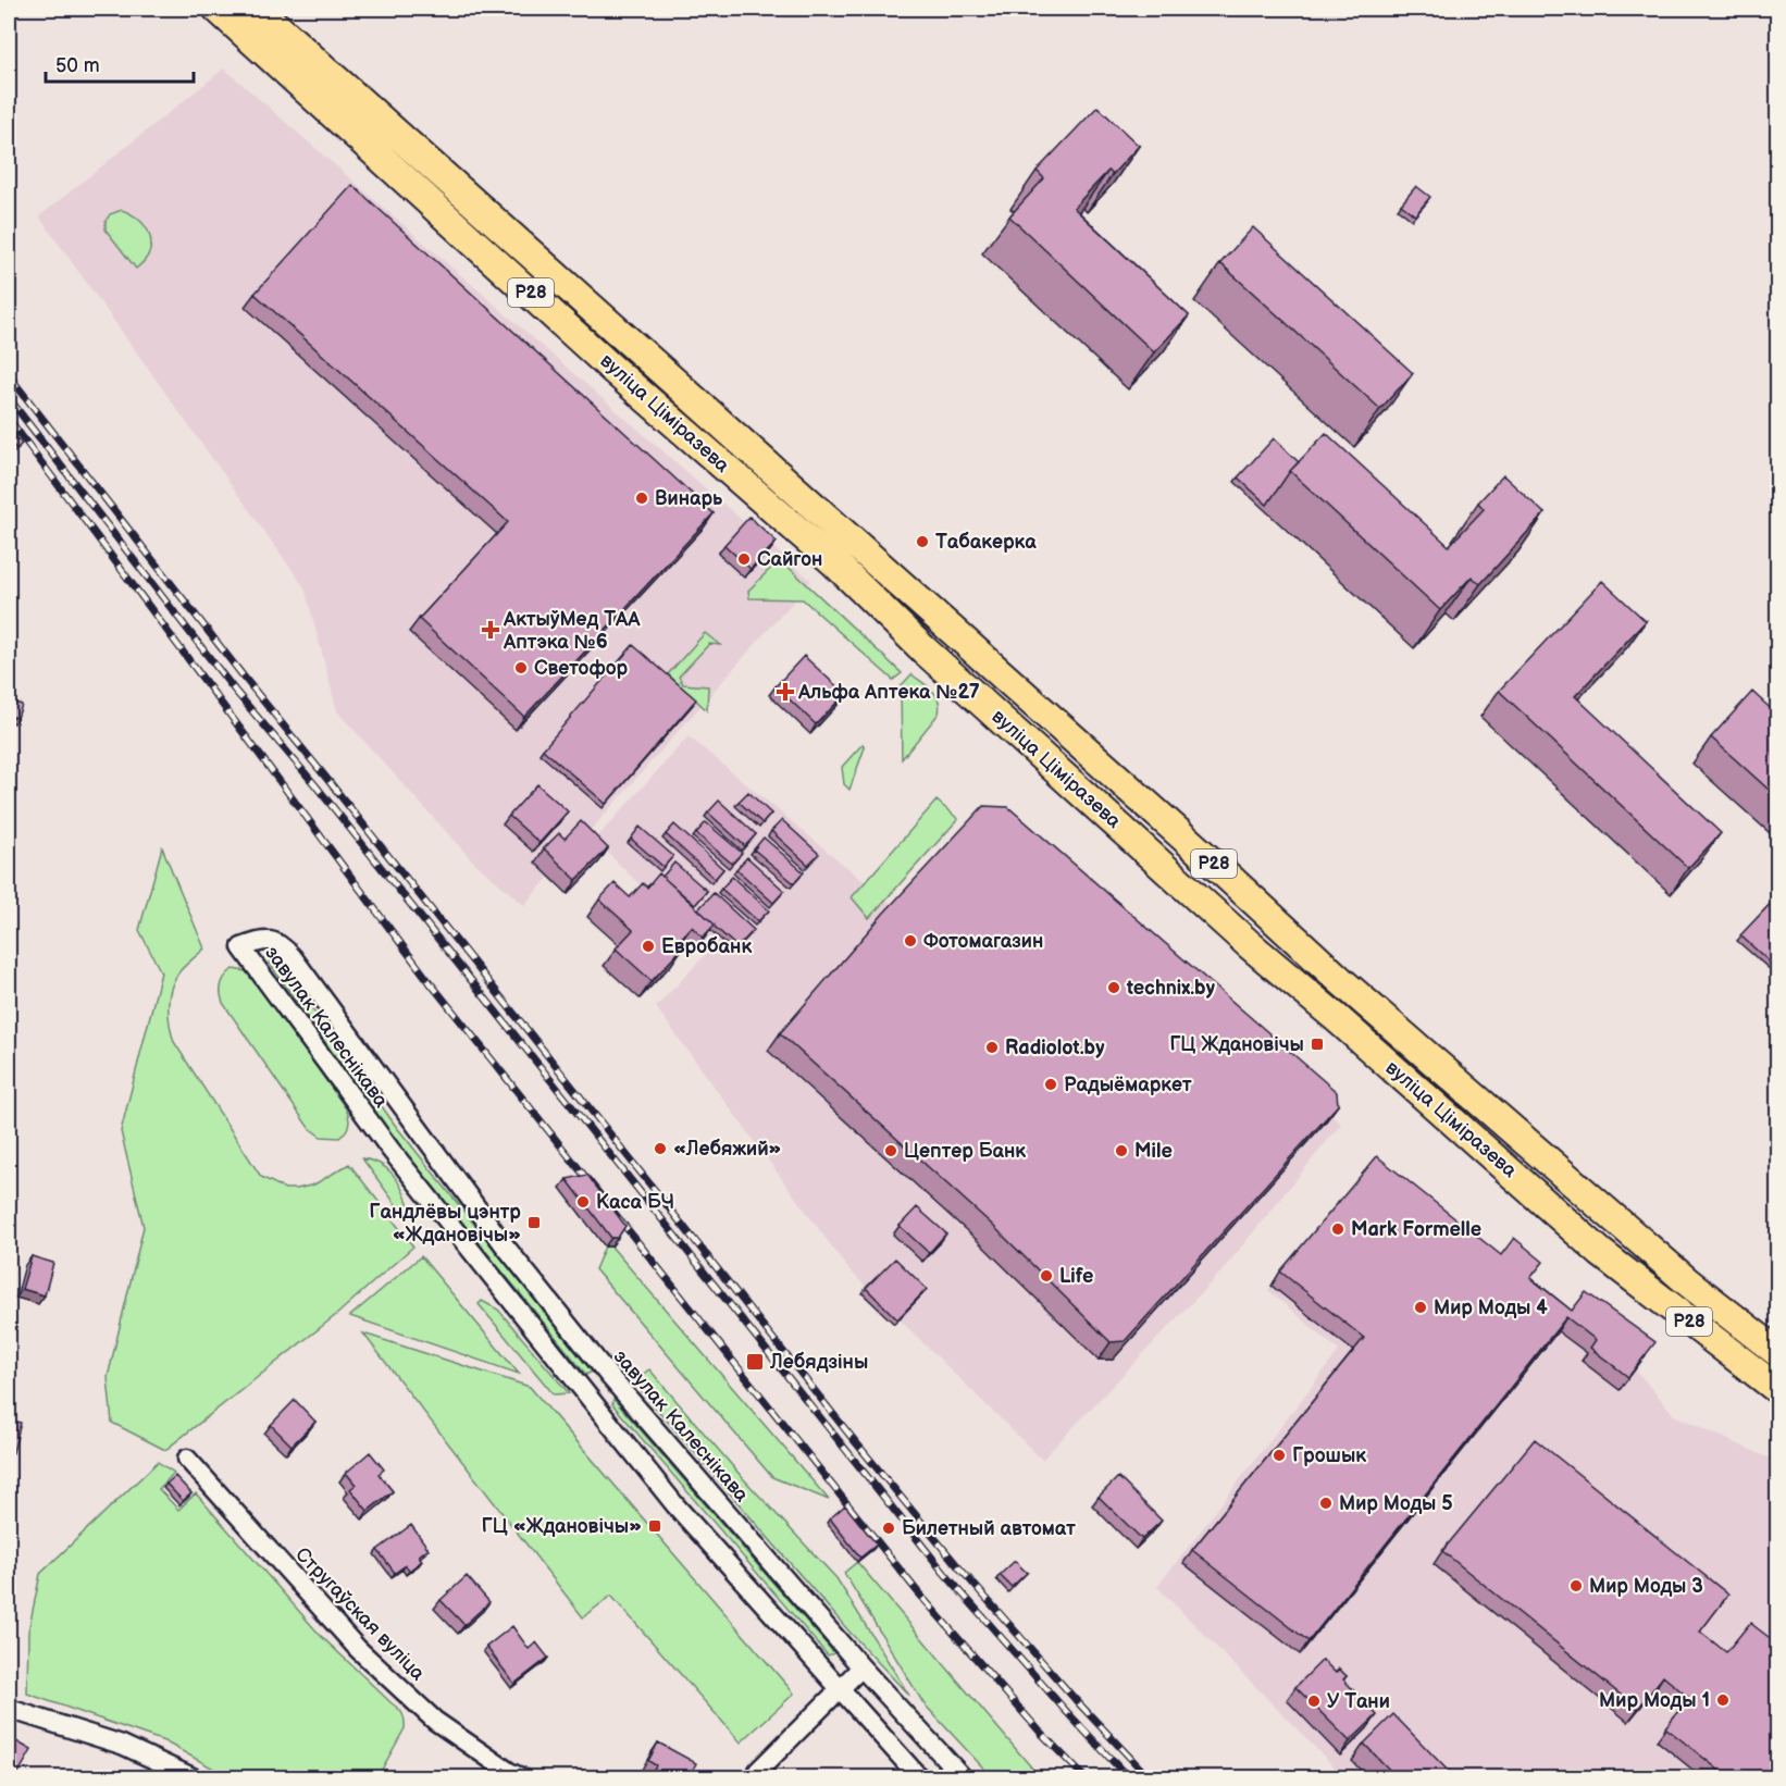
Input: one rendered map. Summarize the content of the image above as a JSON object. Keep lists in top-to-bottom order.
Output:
{
  "streets": {
    "main road": ["Р28", "вуліца Ціміразева"],
    "street": ["завулак Калеснікава", "Стругаўская вуліца"]
  },
  "places": {
    "other": [
      "Винарь",
      "Табакерка",
      "Сайгон",
      "Светофор",
      "Фотомагазин",
      "Евробанк",
      "technix.by",
      "Radiolot.by",
      "Радыёмаркет",
      "«Лебяжий»",
      "Цептер Банк",
      "Mile",
      "Каса БЧ",
      "Mark Formelle",
      "Life",
      "Мир Моды 4",
      "Грошык",
      "Мир Моды 5",
      "Билетный автомат",
      "Мир Моды 3",
      "Мир Моды 1",
      "У Тани"
    ],
    "health": ["АктыўМед ТАА Аптэка №6", "Альфа Аптека №27"],
    "transit": [
      "ГЦ Ждановічы",
      "Гандлёвы цэнтр «Ждановічы»",
      "Лебядзіны",
      "ГЦ «Ждановічы»"
    ]
  },
  "scale_bar": "50 m"
}
